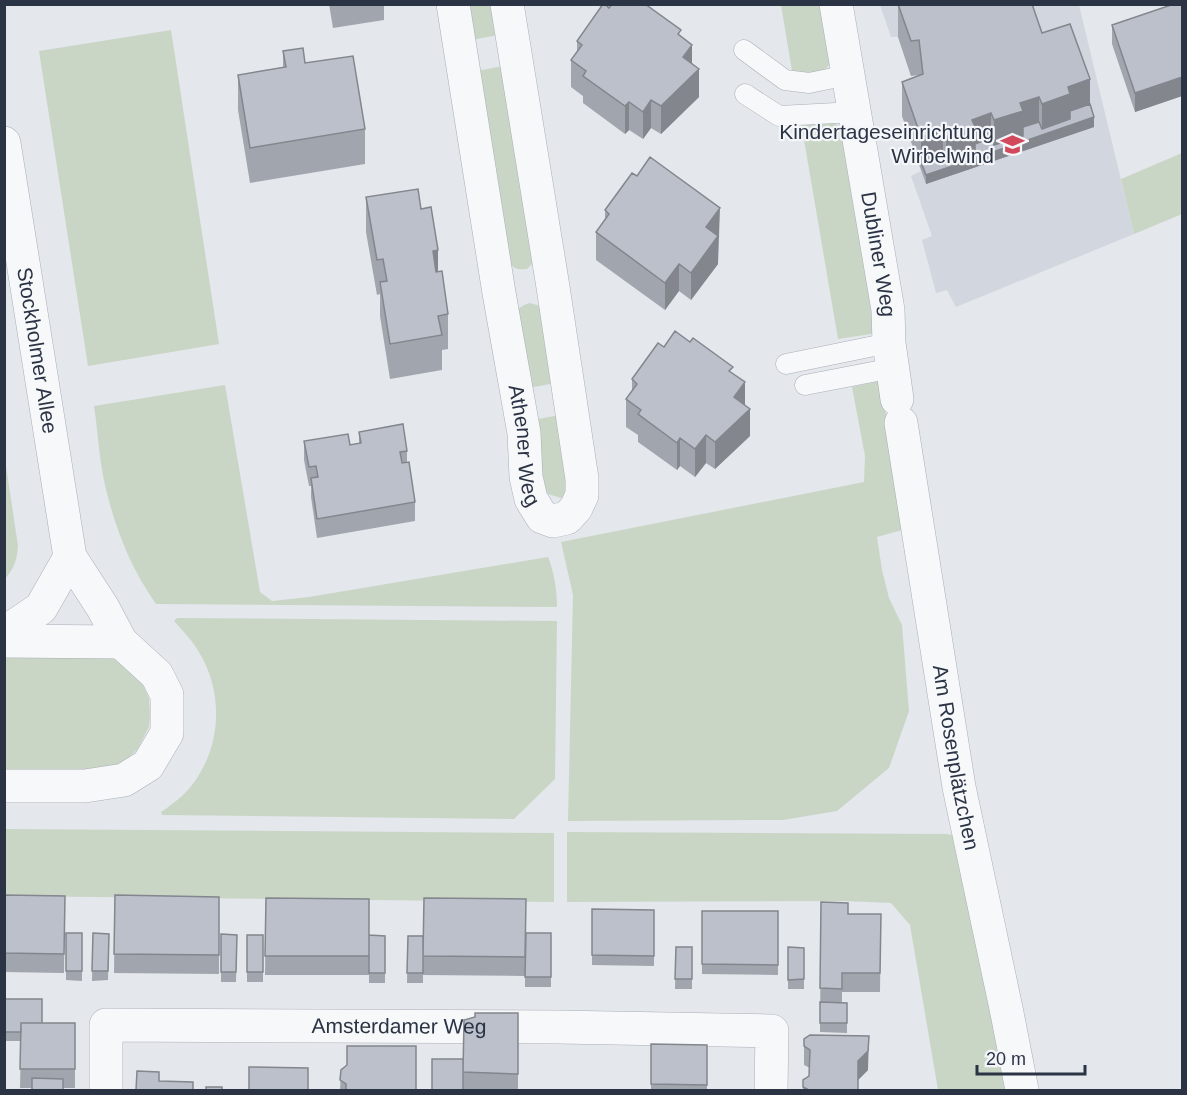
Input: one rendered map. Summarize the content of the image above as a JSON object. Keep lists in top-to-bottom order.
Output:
{
  "streets": {
    "street": [
      "Dubliner Weg",
      "Stockholmer Allee",
      "Athener Weg",
      "Am Rosenplätzchen",
      "Amsterdamer Weg"
    ]
  },
  "crossings": [
    ["Dubliner Weg", "Am Rosenplätzchen"]
  ],
  "places": {
    "school or university": ["Kindertageseinrichtung Wirbelwind"]
  },
  "scale_bar": "20 m"
}
